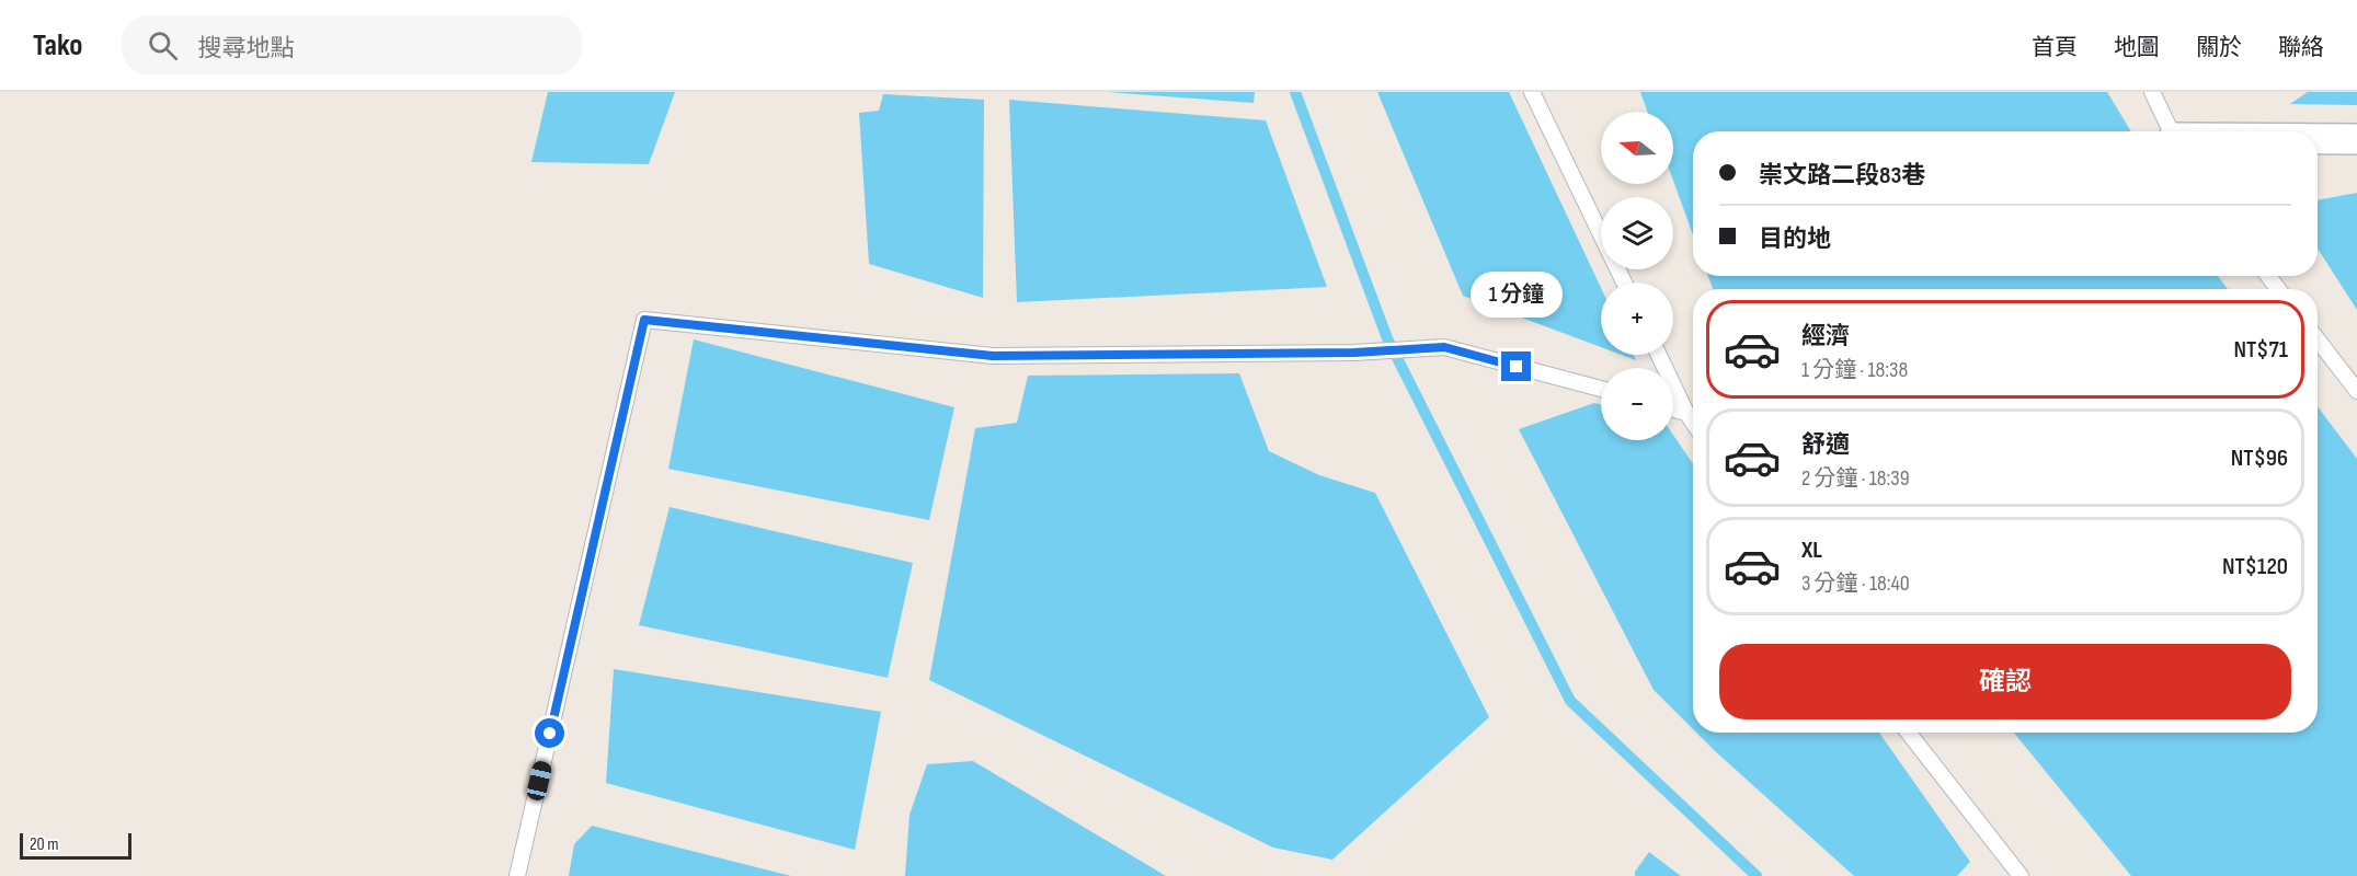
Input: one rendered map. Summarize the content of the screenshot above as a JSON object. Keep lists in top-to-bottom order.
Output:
{
  "scale_bar": "20 m",
  "north": "left",
  "page": {
    "header": "Tako",
    "search": "搜尋地點",
    "nav": [
      "首頁",
      "地圖",
      "關於",
      "聯絡"
    ],
    "map_buttons": ["+", "−"],
    "banner": ["崇文路二段83巷", "目的地"],
    "bubble": "1 分鐘",
    "list": [
      {
        "name": "經濟",
        "note": "1 分鐘 · 18:38",
        "value": "NT$71"
      },
      {
        "name": "舒適",
        "note": "2 分鐘 · 18:39",
        "value": "NT$96"
      },
      {
        "name": "XL",
        "note": "3 分鐘 · 18:40",
        "value": "NT$120"
      }
    ],
    "buttons": "確認",
    "scale": "20 m"
  }
}
